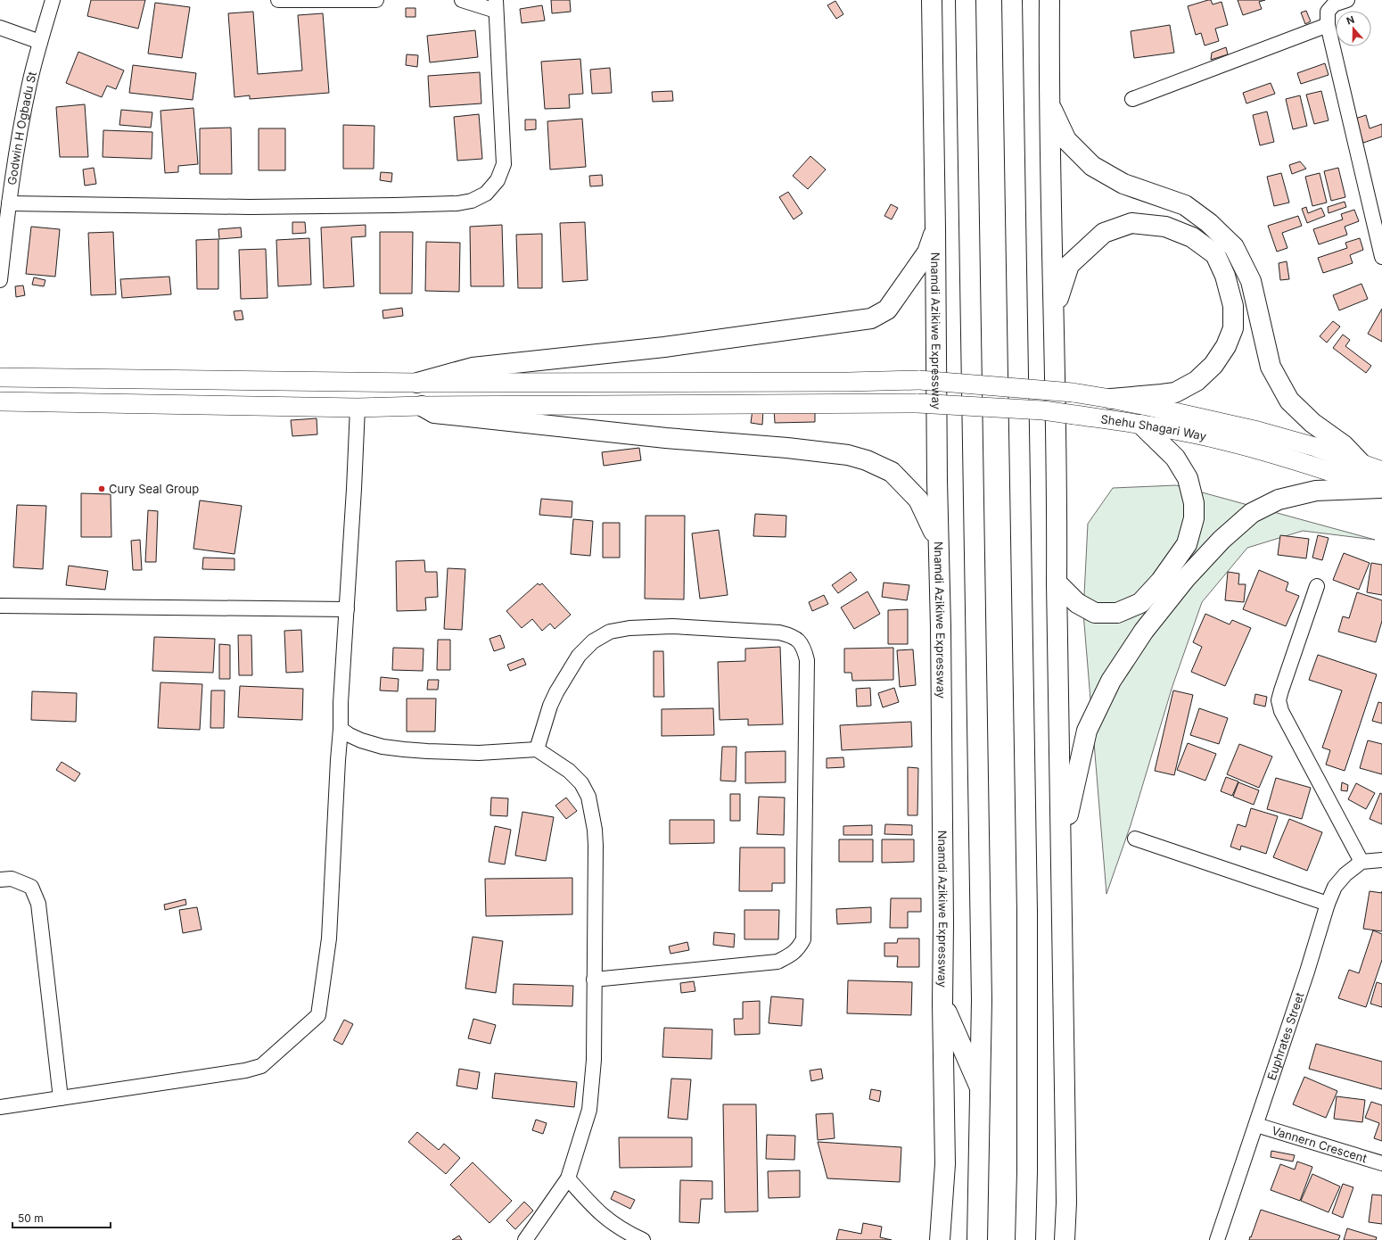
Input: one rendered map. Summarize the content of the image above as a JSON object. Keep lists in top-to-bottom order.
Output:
{
  "streets": {
    "highway": ["Nnamdi Azikiwe Expressway"],
    "main road": ["Shehu Shagari Way"],
    "street": ["Godwin H Ogbadu St", "Euphrates Street", "Vannern Crescent"]
  },
  "crossings": [
    ["Euphrates Street", "Vannern Crescent"]
  ],
  "places": ["Cury Seal Group"],
  "scale_bar": "50 m",
  "north": "top"
}
